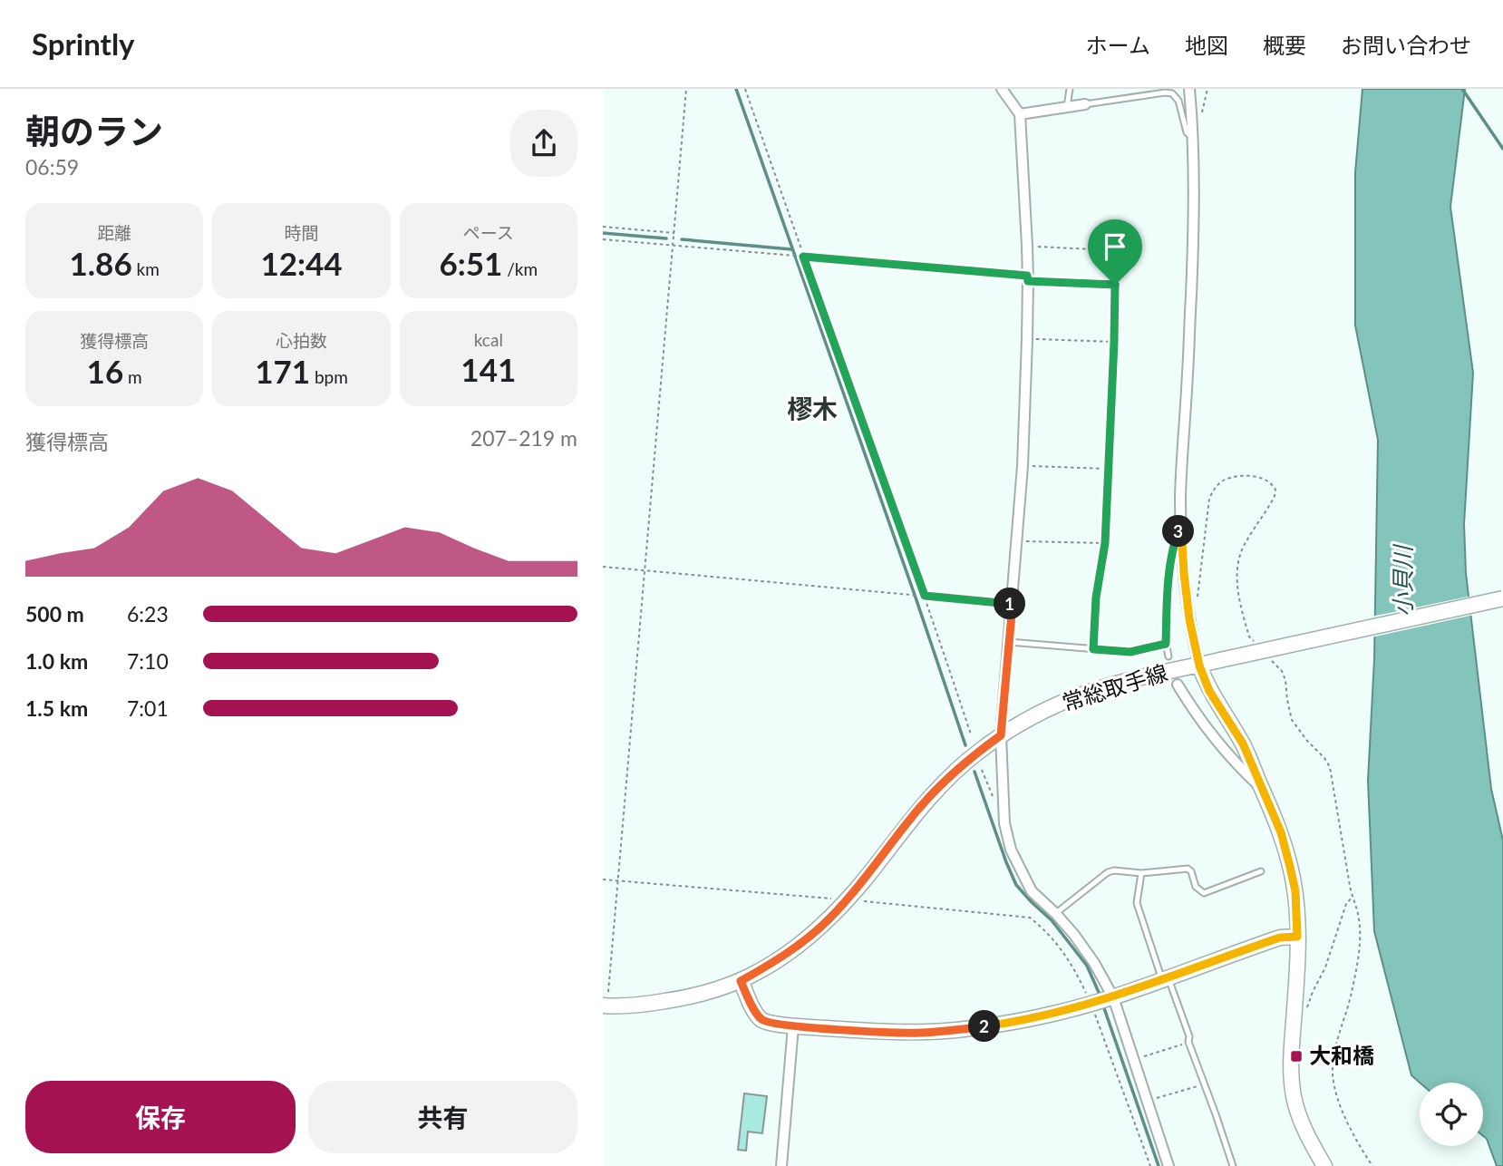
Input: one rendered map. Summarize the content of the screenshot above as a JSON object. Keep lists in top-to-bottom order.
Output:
{
  "streets": {
    "street": ["常総取手線"]
  },
  "districts": ["樛木"],
  "water": ["小貝川"],
  "places": {
    "transit": ["大和橋"]
  },
  "page": {
    "header": "Sprintly",
    "nav": [
      "ホーム",
      "地図",
      "概要",
      "お問い合わせ"
    ],
    "heading": ["朝のラン", "06:59"],
    "stats": [
      ["距離", "1.86 km"],
      ["時間", "12:44"],
      ["ペース", "6:51 /km"],
      ["獲得標高", "16 m"],
      ["心拍数", "171 bpm"],
      ["kcal", "141"]
    ],
    "chart": ["獲得標高", "207–219 m"],
    "pins": ["3", "1", "2"],
    "list": [
      {
        "name": "500 m",
        "note": "6:23"
      },
      {
        "name": "1.0 km",
        "note": "7:10"
      },
      {
        "name": "1.5 km",
        "note": "7:01"
      }
    ],
    "buttons": ["保存", "共有"]
  }
}
